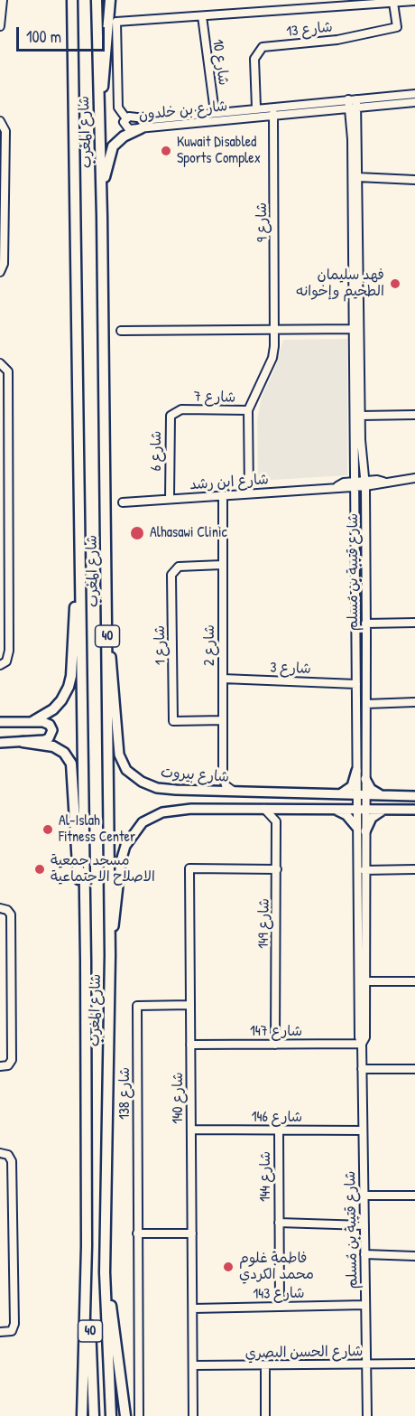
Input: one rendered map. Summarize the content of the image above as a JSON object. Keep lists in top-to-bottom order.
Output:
{
  "streets": {
    "highway": ["شارع المغرب", "40"],
    "main road": ["شارع بيروت"],
    "street": [
      "شارع 13",
      "شارع 10",
      "شارع بن خلدون",
      "شارع 9",
      "شارع 7",
      "شارع 6",
      "شارع ابن رشد",
      "شارع قتيبة بن مُسلم",
      "شارع 1",
      "شارع 2",
      "شارع 3",
      "شارع 149",
      "شارع 147",
      "شارع 138",
      "شارع 140",
      "شارع 146",
      "شارع 144",
      "شارع 143",
      "شارع الحسن البصري"
    ]
  },
  "crossings": [
    ["شارع 13", "شارع بن خلدون"],
    ["شارع 10", "شارع بن خلدون"],
    ["شارع بن خلدون", "شارع 9"],
    ["شارع بن خلدون", "شارع قتيبة بن مُسلم"],
    ["شارع المغرب", "40"],
    ["شارع المغرب", "شارع بيروت"],
    ["شارع 9", "شارع 7"],
    ["شارع 7", "شارع 6"],
    ["شارع 6", "شارع ابن رشد"],
    ["شارع ابن رشد", "شارع قتيبة بن مُسلم"],
    ["شارع ابن رشد", "شارع 2"],
    ["شارع قتيبة بن مُسلم", "شارع 3"],
    ["شارع قتيبة بن مُسلم", "شارع بيروت"],
    ["شارع قتيبة بن مُسلم", "شارع 147"],
    ["شارع قتيبة بن مُسلم", "شارع 146"],
    ["شارع قتيبة بن مُسلم", "شارع 144"],
    ["شارع قتيبة بن مُسلم", "شارع 143"],
    ["شارع قتيبة بن مُسلم", "شارع الحسن البصري"],
    ["شارع 1", "شارع 2"],
    ["شارع 2", "شارع 3"],
    ["شارع 2", "شارع بيروت"],
    ["شارع 149", "شارع 147"],
    ["شارع 149", "شارع 140"],
    ["شارع 147", "شارع 140"],
    ["شارع 138", "شارع 140"],
    ["شارع 140", "شارع 146"],
    ["شارع 140", "شارع 143"],
    ["شارع 140", "شارع الحسن البصري"],
    ["شارع 146", "شارع 144"],
    ["شارع 144", "شارع 143"]
  ],
  "places": [
    "Kuwait Disabled Sports Complex",
    "فهد سليمان الطخيم وإخوانه",
    "Alhasawi Clinic",
    "Al-Islah Fitness Center",
    "مسجد جمعية الاصلاح الاجتماعية",
    "فاطمة غلوم محمد الكردي"
  ],
  "scale_bar": "100 m"
}
